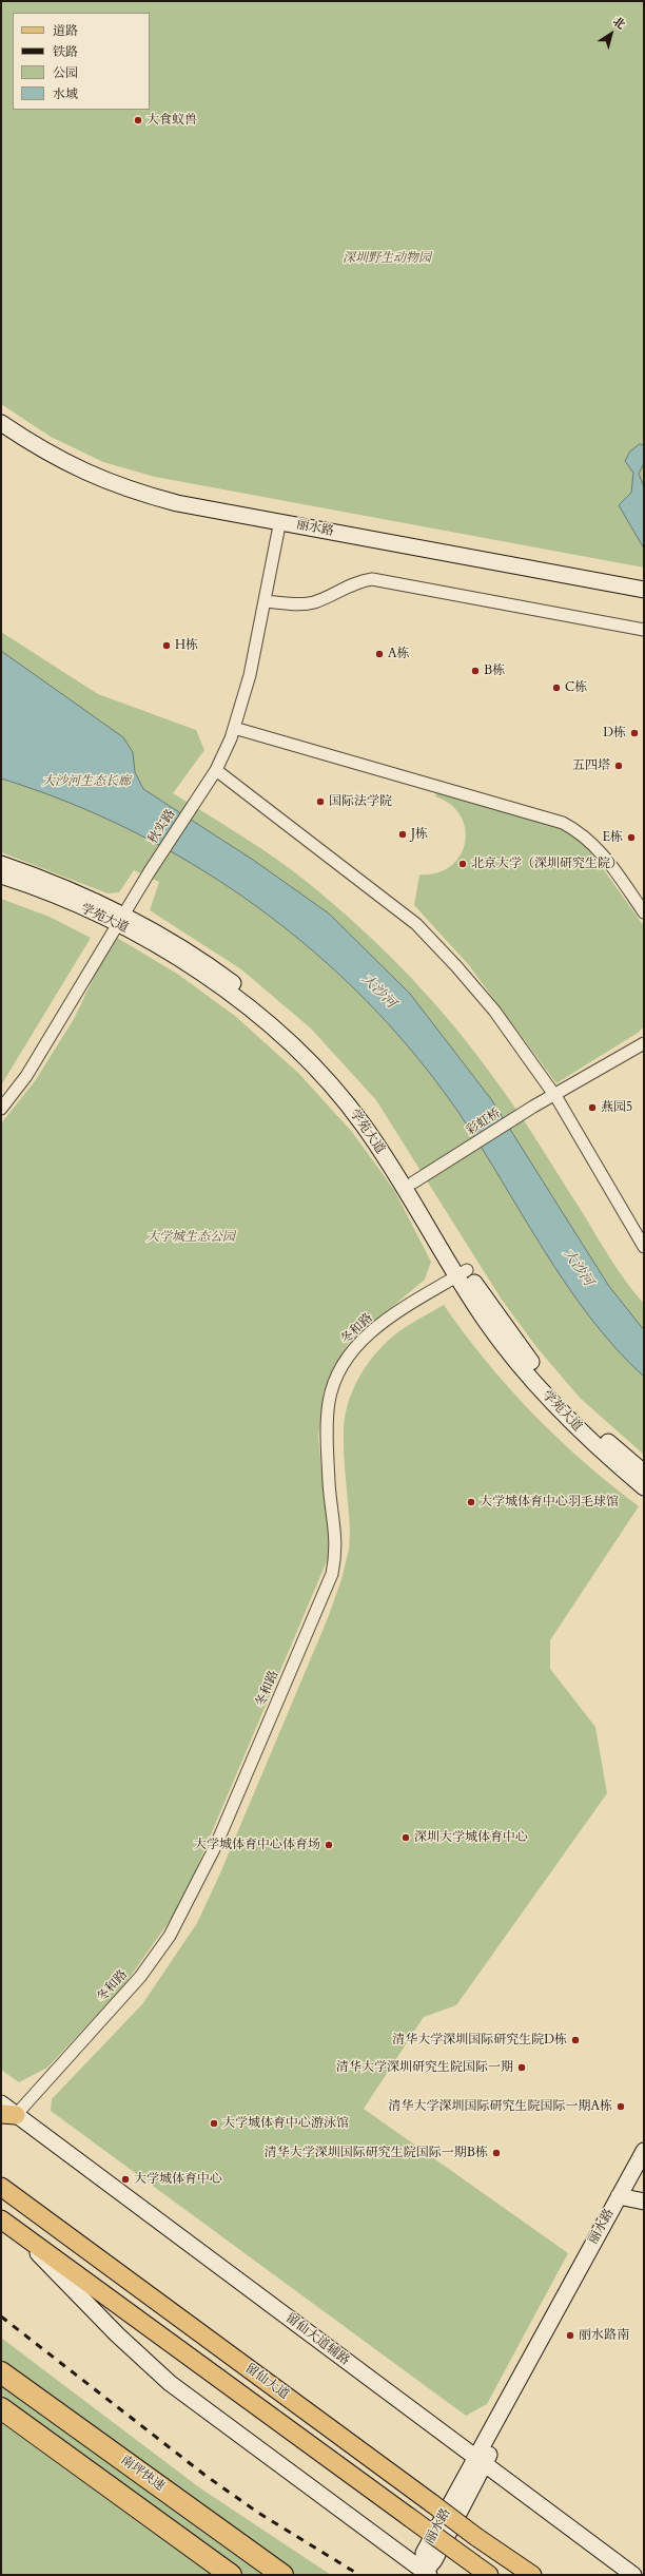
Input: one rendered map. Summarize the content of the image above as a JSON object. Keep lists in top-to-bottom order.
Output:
{
  "streets": {
    "highway": ["南坪快速"],
    "main road": [
      "丽水路",
      "学苑大道",
      "留仙大道辅路",
      "留仙大道"
    ],
    "street": ["秋实路", "彩虹桥", "冬和路"]
  },
  "crossings": [
    ["丽水路", "秋实路"],
    ["丽水路", "留仙大道辅路"],
    ["秋实路", "学苑大道"],
    ["学苑大道", "彩虹桥"],
    ["学苑大道", "冬和路"],
    ["冬和路", "留仙大道辅路"]
  ],
  "water": ["大沙河"],
  "parks": ["深圳野生动物园", "大沙河生态长廊", "大学城生态公园"],
  "places": [
    "大食蚁兽",
    "H栋",
    "A栋",
    "B栋",
    "C栋",
    "D栋",
    "五四塔",
    "国际法学院",
    "J栋",
    "E栋",
    "北京大学（深圳研究生院）",
    "燕园5",
    "大学城体育中心羽毛球馆",
    "深圳大学城体育中心",
    "大学城体育中心体育场",
    "清华大学深圳国际研究生院D栋",
    "清华大学深圳研究生院国际一期",
    "清华大学深圳国际研究生院国际一期A栋",
    "大学城体育中心游泳馆",
    "清华大学深圳国际研究生院国际一期B栋",
    "大学城体育中心",
    "丽水路南"
  ],
  "legend": [
    "道路",
    "铁路",
    "公园",
    "水域"
  ],
  "north": "top right"
}
